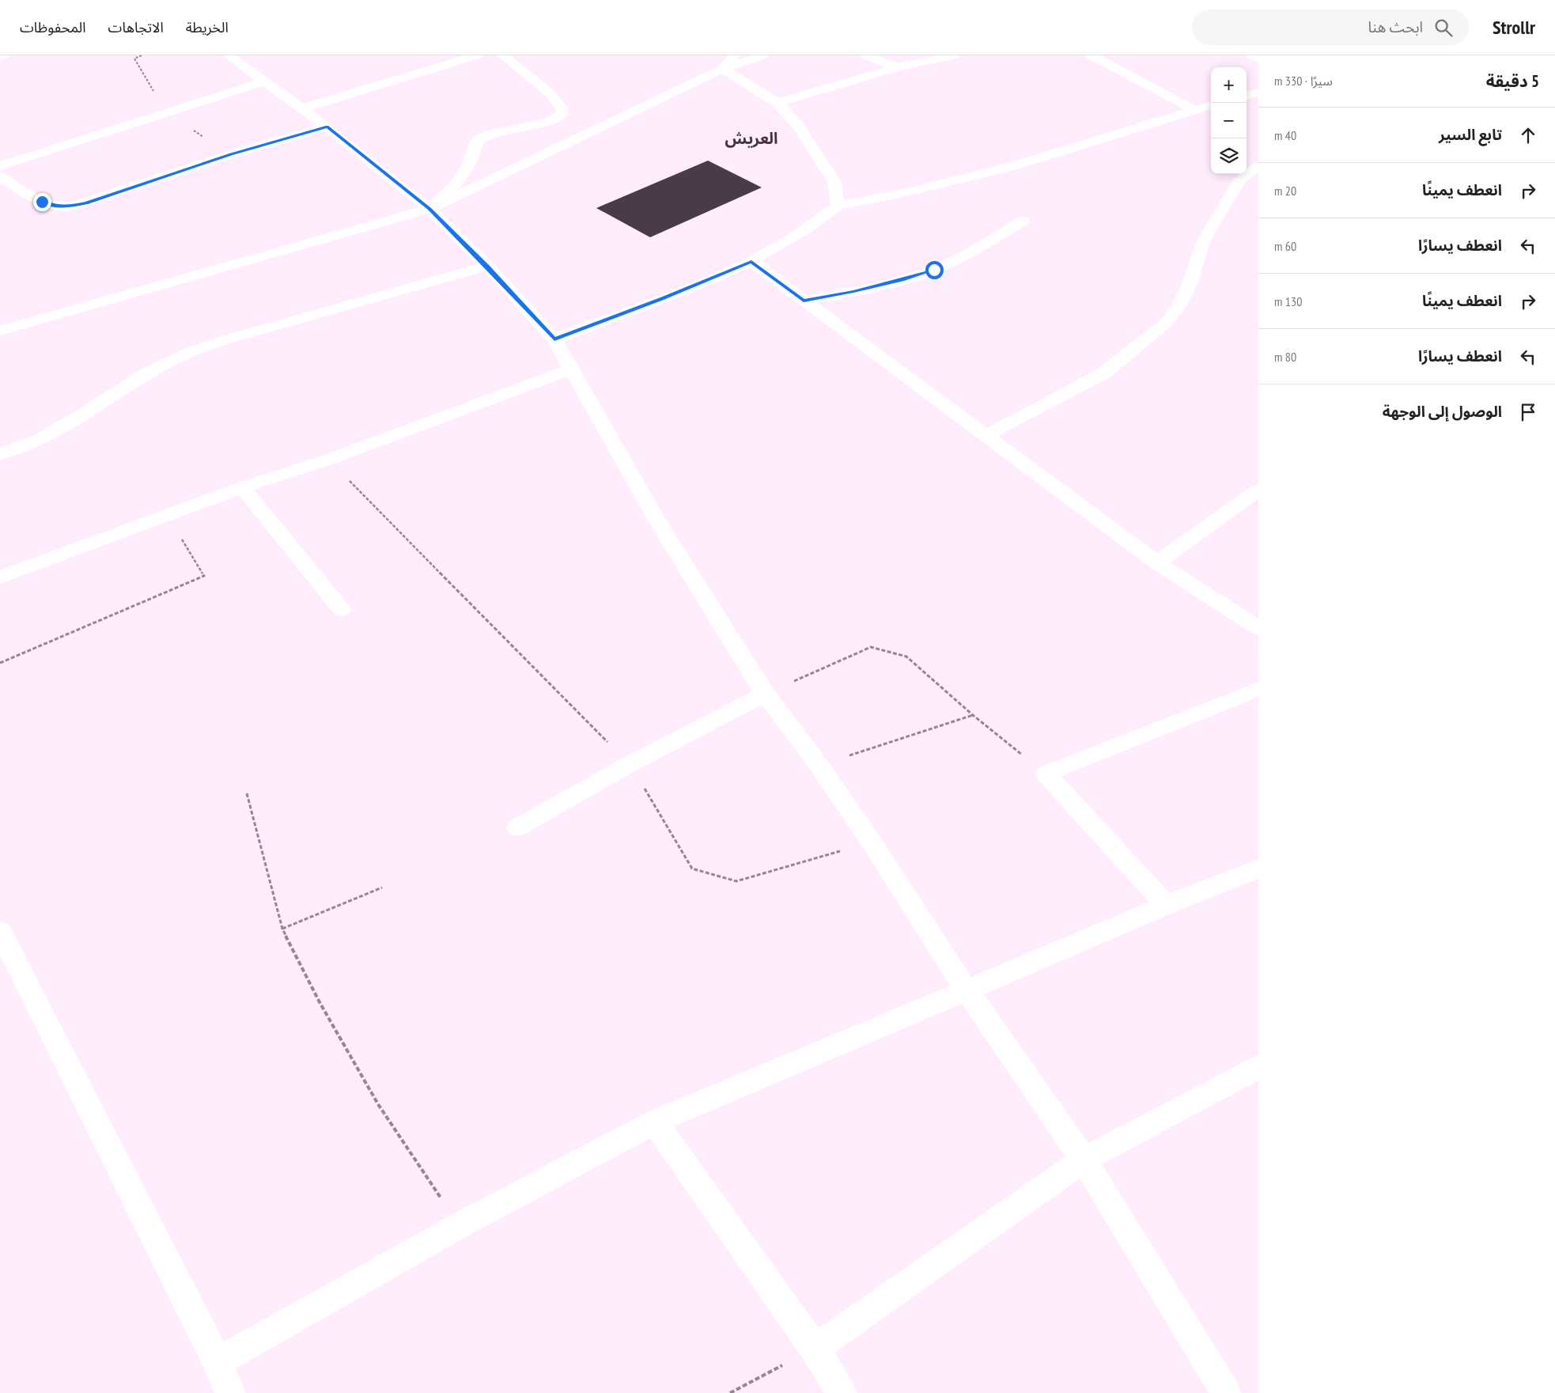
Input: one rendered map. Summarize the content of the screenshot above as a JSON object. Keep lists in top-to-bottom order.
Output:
{
  "districts": ["العريش"],
  "page": {
    "header": "Strollr",
    "search": "ابحث هنا",
    "nav": ["الخريطة", "الاتجاهات", "المحفوظات"],
    "heading": ["5 دقيقة", "سيرًا · 330 m"],
    "map_buttons": ["+", "−"],
    "list": [
      ["تابع السير", "40 m"],
      ["انعطف يمينًا", "20 m"],
      ["انعطف يسارًا", "60 m"],
      ["انعطف يمينًا", "130 m"],
      ["انعطف يسارًا", "80 m"],
      "الوصول إلى الوجهة"
    ]
  }
}
